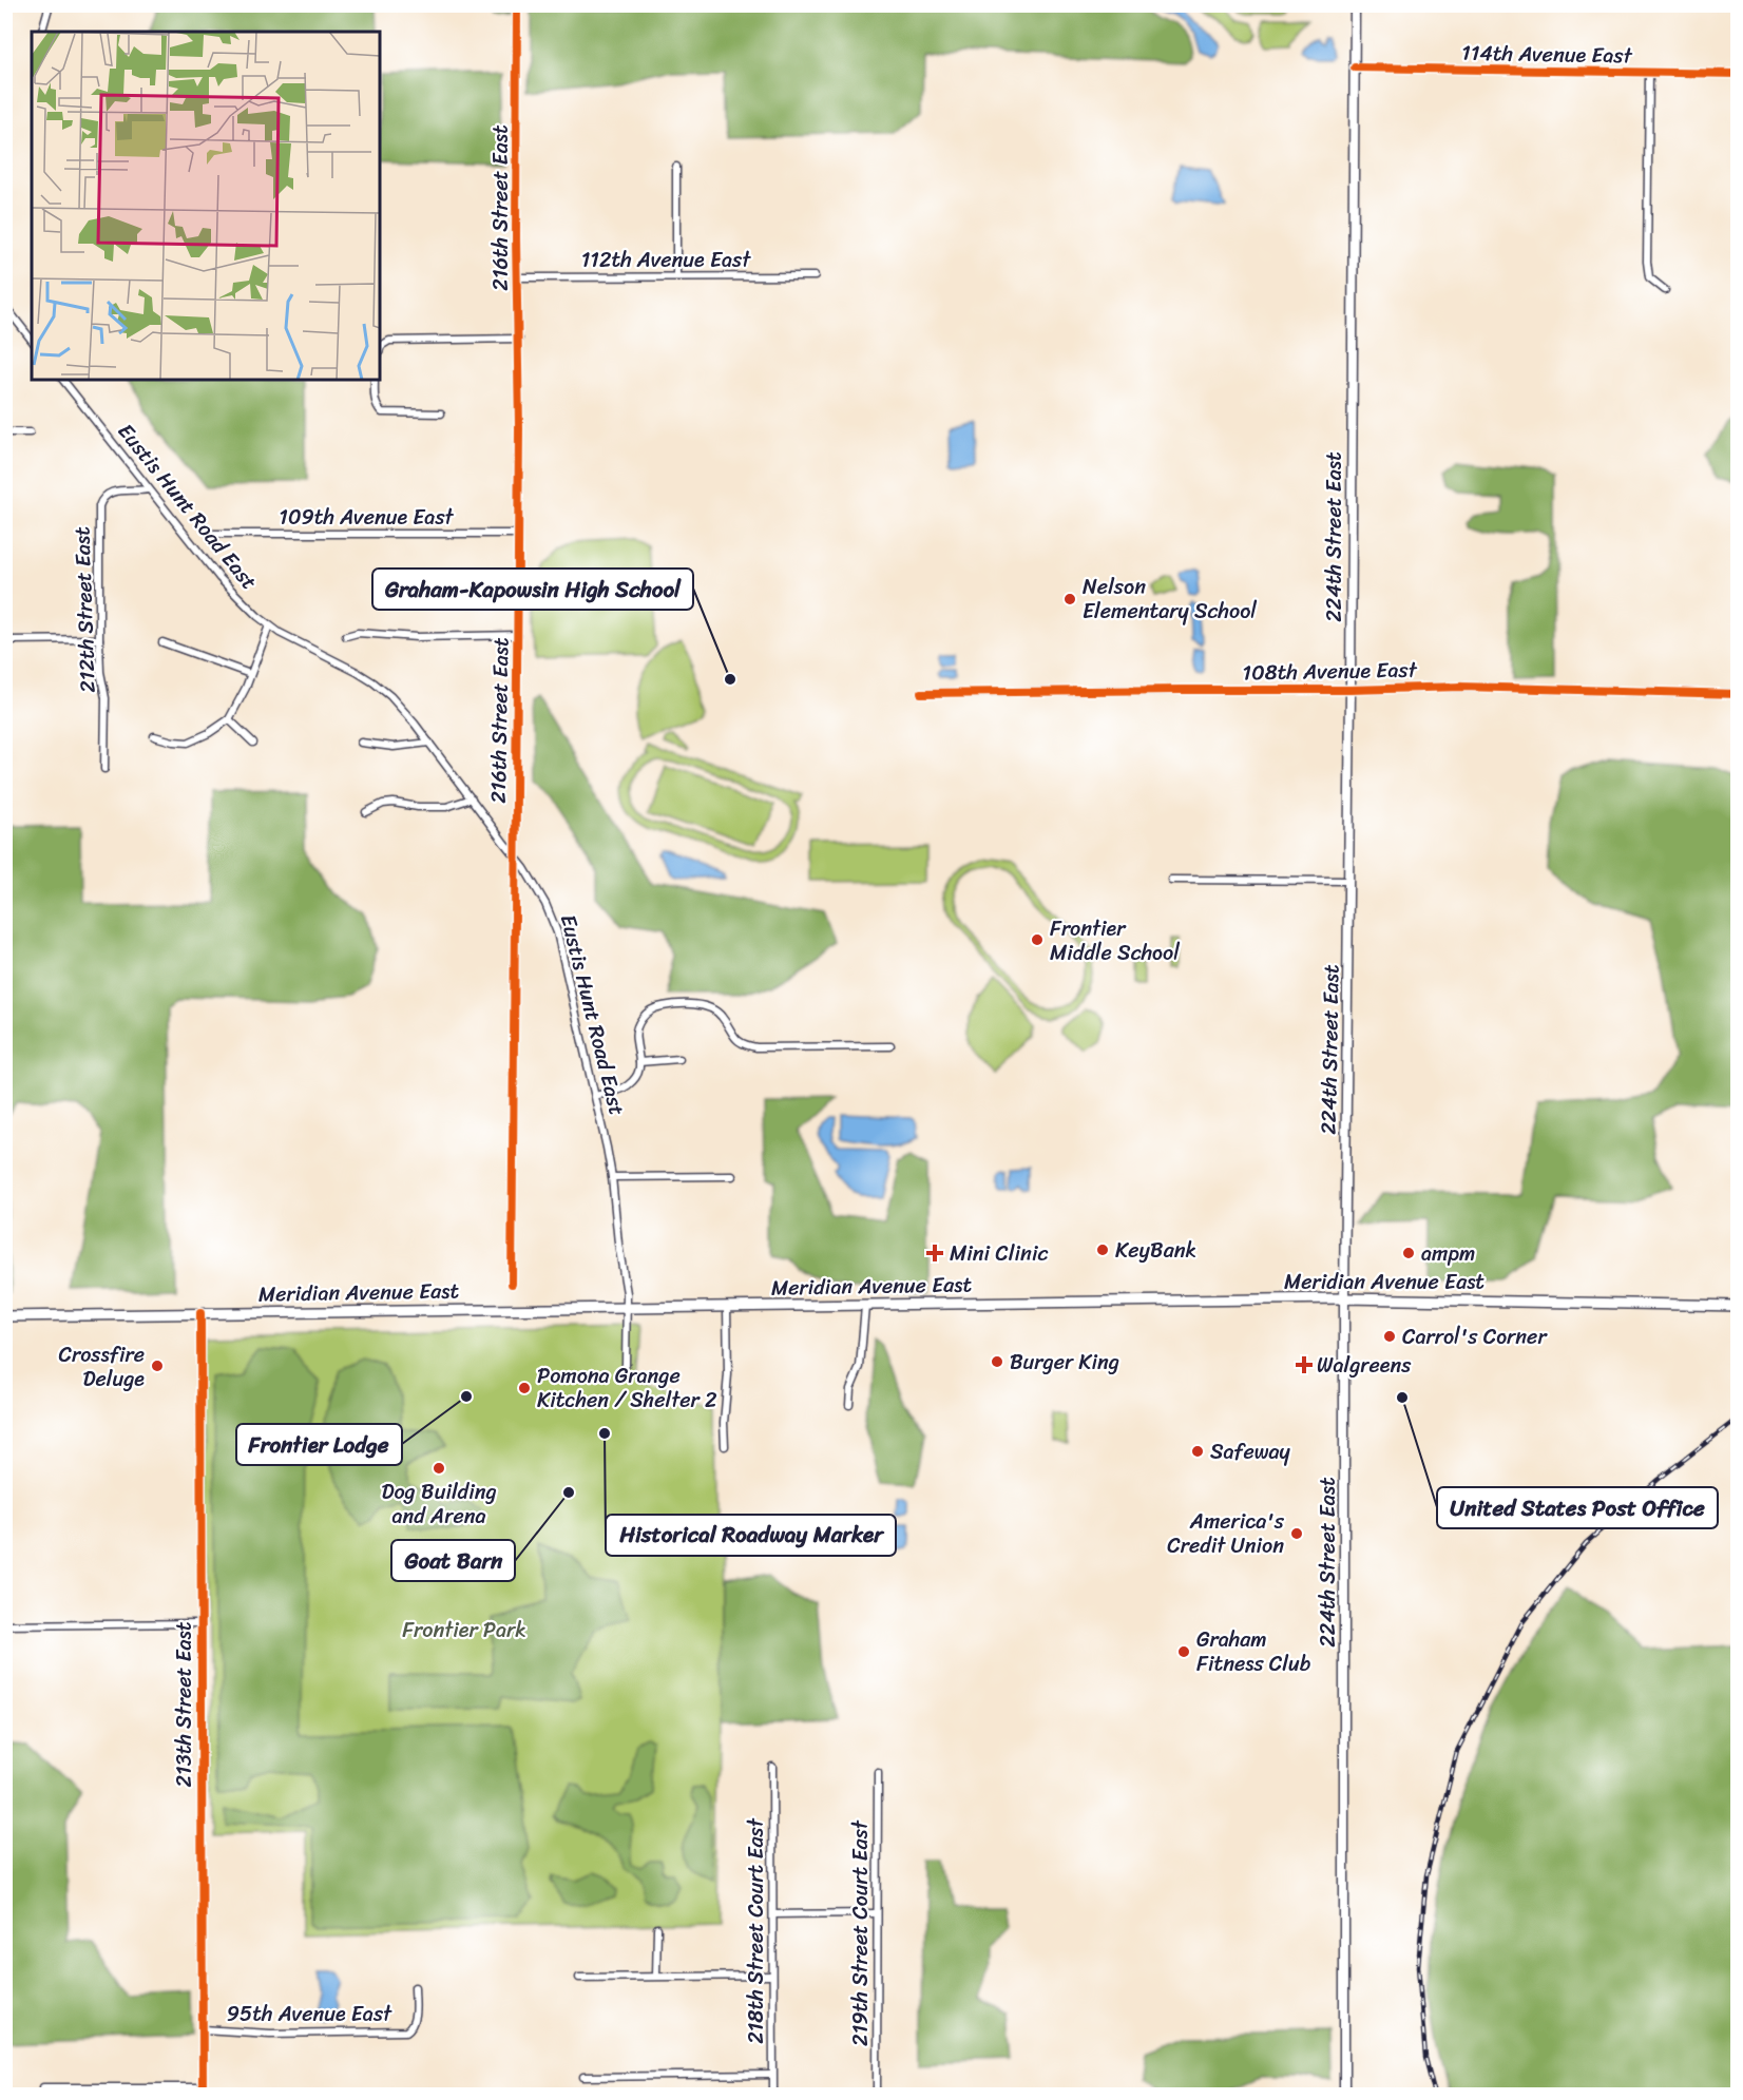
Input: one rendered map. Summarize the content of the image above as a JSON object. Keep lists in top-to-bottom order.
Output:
{
  "streets": {
    "main road": ["224th Street East", "Meridian Avenue East"],
    "street": [
      "114th Avenue East",
      "216th Street East",
      "112th Avenue East",
      "Eustis Hunt Road East",
      "109th Avenue East",
      "212th Street East",
      "108th Avenue East",
      "213th Street East",
      "218th Street Court East",
      "219th Street Court East",
      "95th Avenue East"
    ]
  },
  "crossings": [
    ["114th Avenue East", "224th Street East"],
    ["216th Street East", "112th Avenue East"],
    ["216th Street East", "Eustis Hunt Road East"],
    ["216th Street East", "109th Avenue East"],
    ["Eustis Hunt Road East", "212th Street East"],
    ["Eustis Hunt Road East", "Meridian Avenue East"],
    ["224th Street East", "108th Avenue East"],
    ["224th Street East", "Meridian Avenue East"],
    ["Meridian Avenue East", "213th Street East"],
    ["213th Street East", "95th Avenue East"]
  ],
  "parks": ["Frontier Park"],
  "places": {
    "other": [
      "Nelson Elementary School",
      "Graham-Kapowsin High School",
      "Frontier Middle School",
      "KeyBank",
      "ampm",
      "Carrol's Corner",
      "Burger King",
      "Crossfire Deluge",
      "Pomona Grange Kitchen / Shelter 2",
      "Frontier Lodge",
      "United States Post Office",
      "Historical Roadway Marker",
      "Safeway",
      "Dog Building and Arena",
      "Goat Barn",
      "America's Credit Union",
      "Graham Fitness Club"
    ],
    "health": ["Mini Clinic", "Walgreens"]
  }
}
